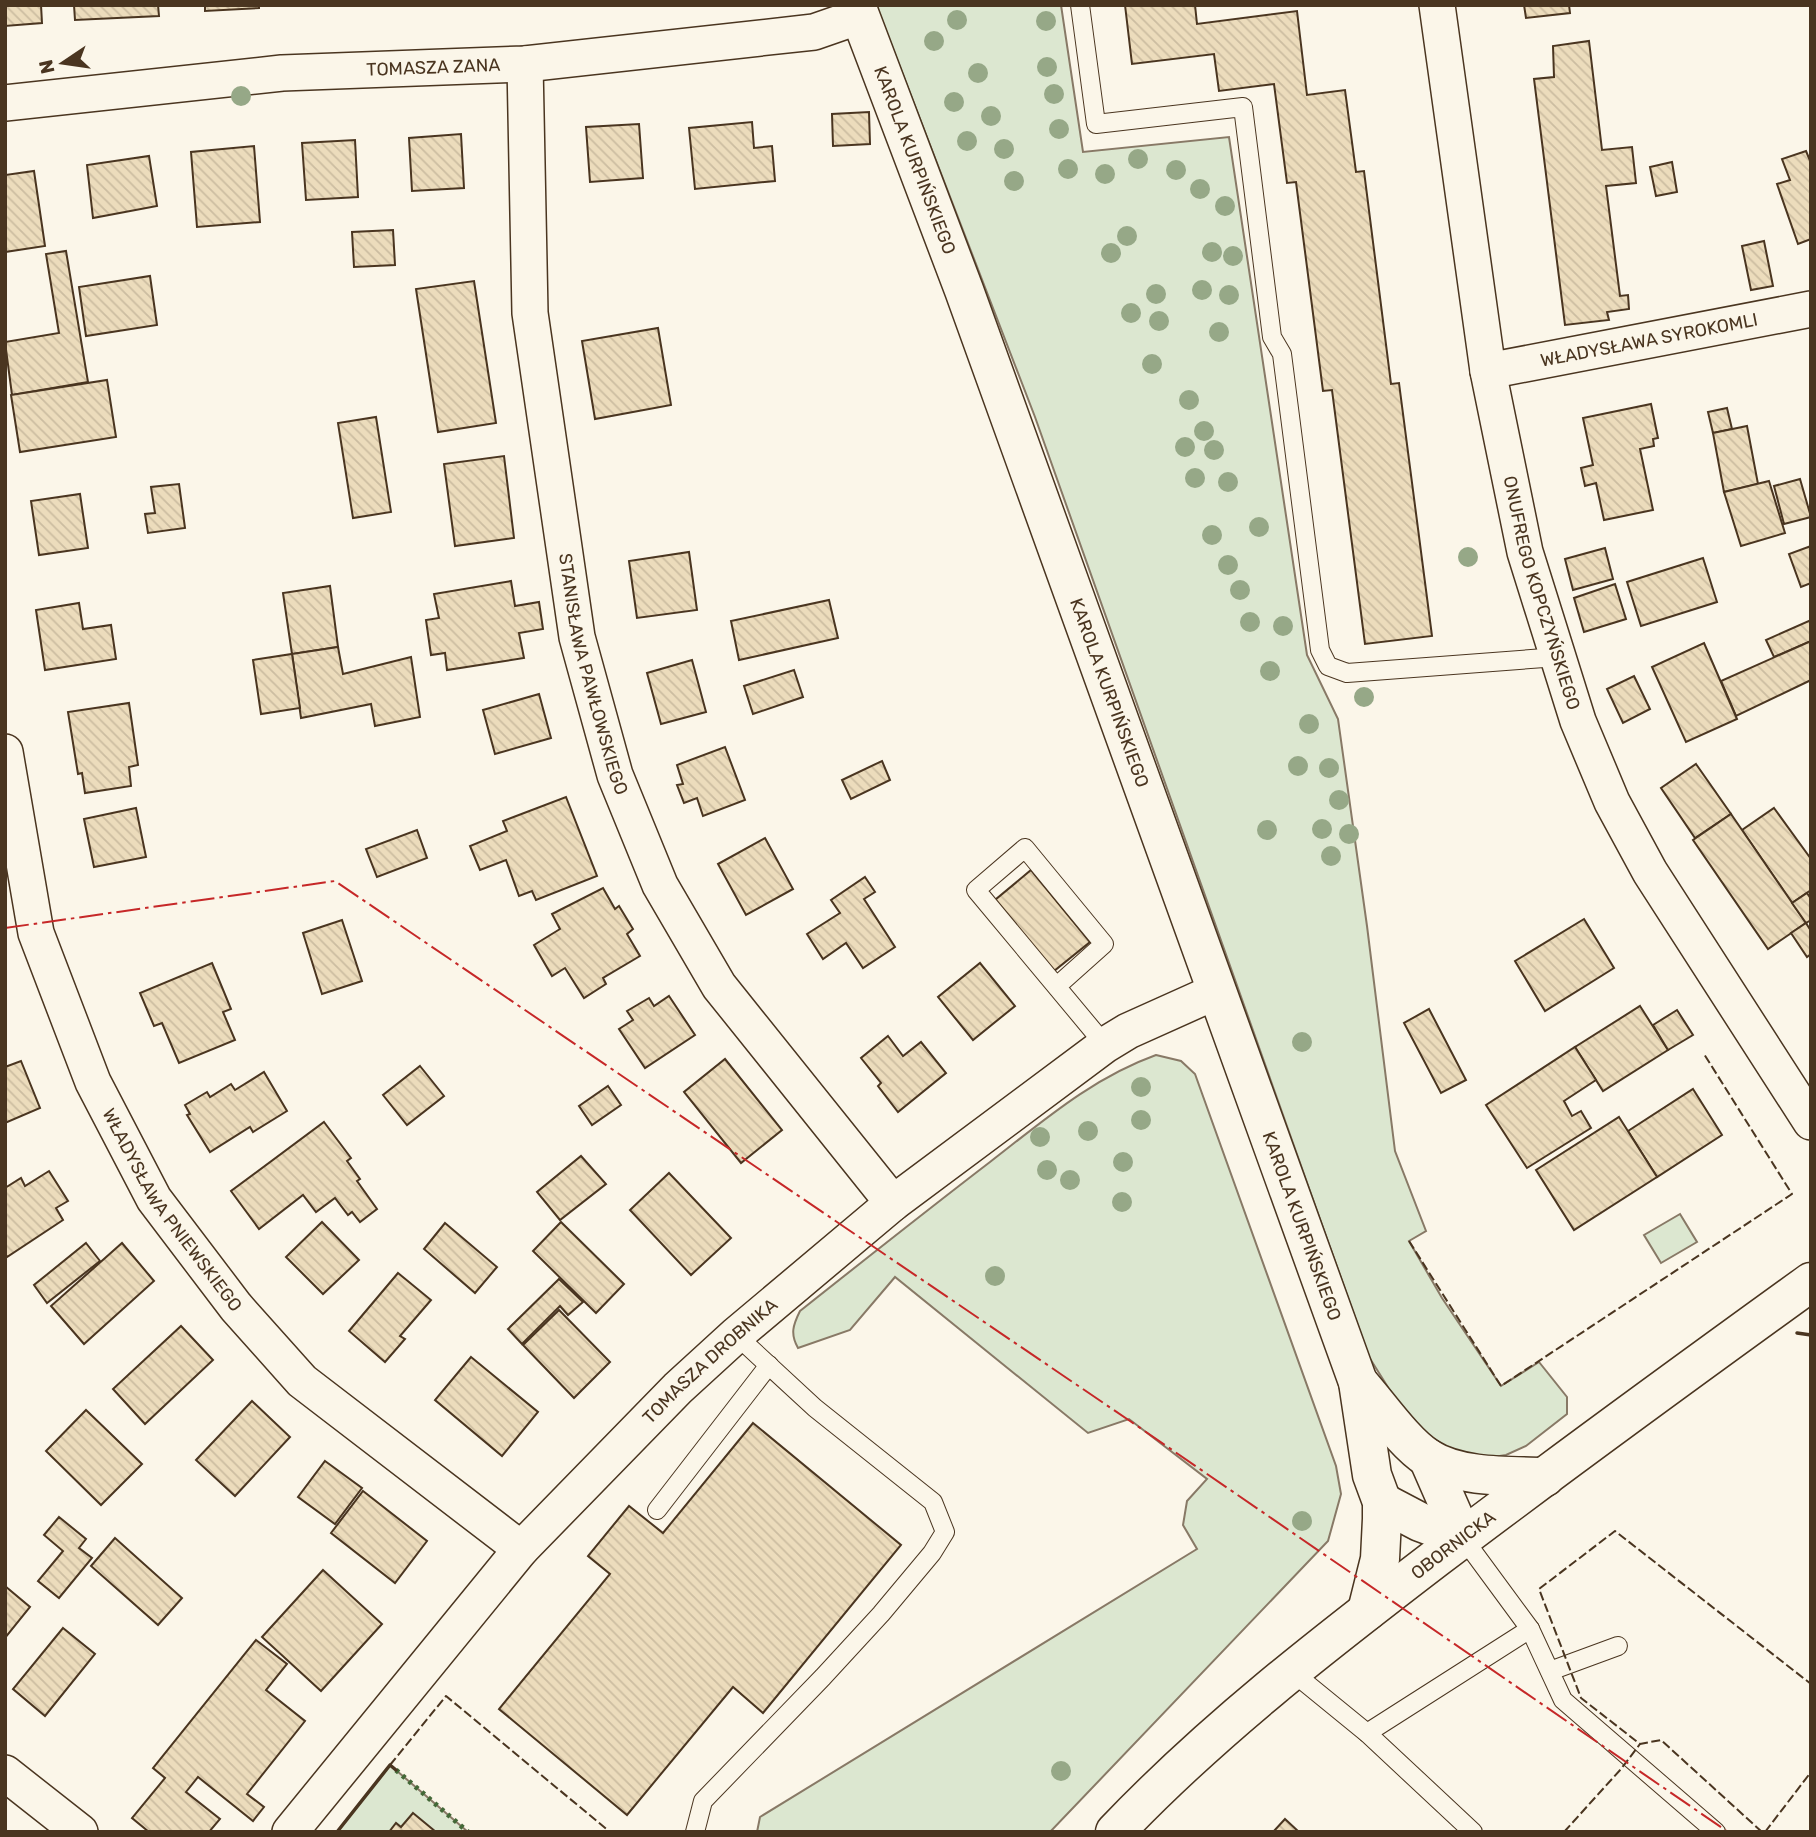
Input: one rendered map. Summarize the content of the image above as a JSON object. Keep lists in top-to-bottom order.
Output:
{
  "streets": {
    "street": [
      "TOMASZA ZANA",
      "KAROLA KURPIŃSKIEGO",
      "WŁADYSŁAWA SYROKOMLI",
      "ONUFREGO KOPCZYŃSKIEGO",
      "STANISŁAWA PAWŁOWSKIEGO",
      "WŁADYSŁAWA PNIEWSKIEGO",
      "TOMASZA DROBNIKA",
      "OBORNICKA"
    ]
  },
  "crossings": [
    ["TOMASZA ZANA", "KAROLA KURPIŃSKIEGO"],
    ["TOMASZA ZANA", "STANISŁAWA PAWŁOWSKIEGO"],
    ["KAROLA KURPIŃSKIEGO", "TOMASZA DROBNIKA"],
    ["KAROLA KURPIŃSKIEGO", "OBORNICKA"],
    ["WŁADYSŁAWA SYROKOMLI", "ONUFREGO KOPCZYŃSKIEGO"],
    ["STANISŁAWA PAWŁOWSKIEGO", "TOMASZA DROBNIKA"],
    ["WŁADYSŁAWA PNIEWSKIEGO", "TOMASZA DROBNIKA"]
  ],
  "north": "left"
}
